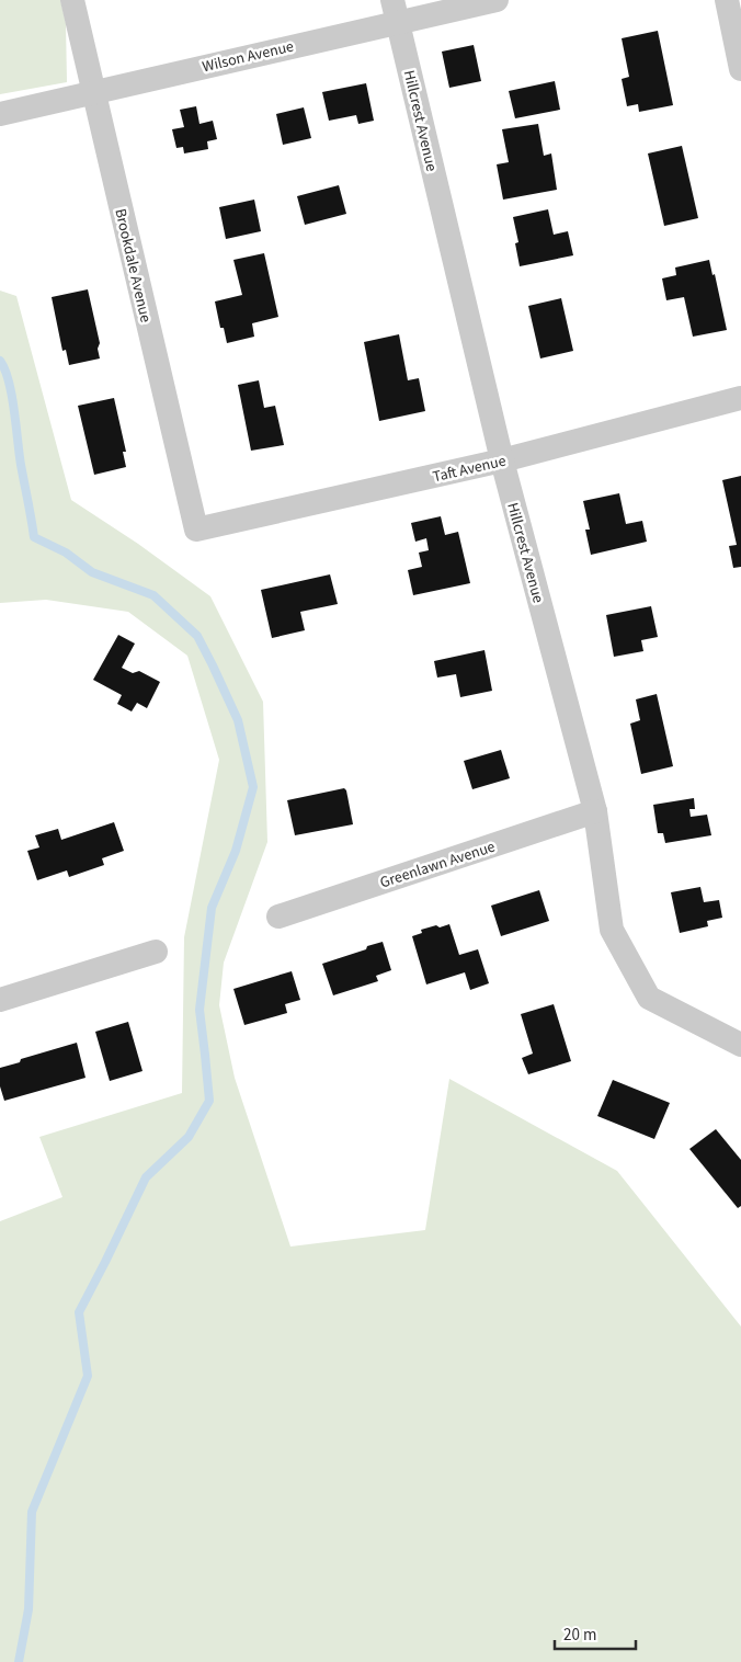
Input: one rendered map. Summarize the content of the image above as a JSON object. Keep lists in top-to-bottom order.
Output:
{
  "streets": {
    "street": [
      "Wilson Avenue",
      "Hillcrest Avenue",
      "Brookdale Avenue",
      "Taft Avenue",
      "Greenlawn Avenue"
    ]
  },
  "crossings": [
    ["Wilson Avenue", "Hillcrest Avenue"],
    ["Wilson Avenue", "Brookdale Avenue"],
    ["Hillcrest Avenue", "Taft Avenue"],
    ["Hillcrest Avenue", "Greenlawn Avenue"],
    ["Brookdale Avenue", "Taft Avenue"]
  ],
  "scale_bar": "20 m"
}
